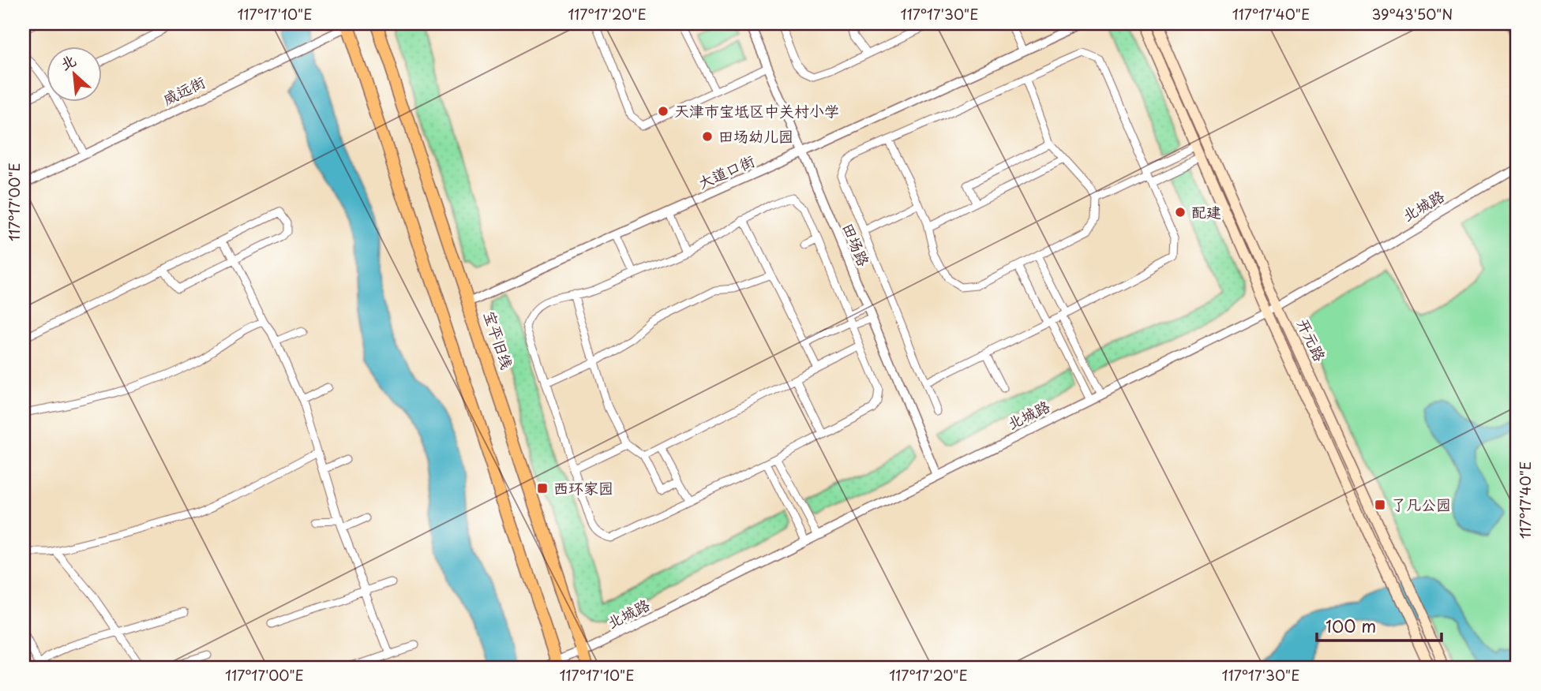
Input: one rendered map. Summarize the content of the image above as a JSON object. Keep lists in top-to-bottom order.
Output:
{
  "streets": {
    "main road": ["宝平旧线", "开元路"],
    "street": [
      "威远街",
      "大道口街",
      "北城路",
      "田场路"
    ]
  },
  "crossings": [
    ["大道口街", "田场路"],
    ["大道口街", "宝平旧线"],
    ["北城路", "田场路"],
    ["北城路", "宝平旧线"],
    ["北城路", "开元路"]
  ],
  "places": {
    "other": ["天津市宝坻区中关村小学", "田场幼儿园", "配建"],
    "transit": ["西环家园", "了凡公园"]
  },
  "scale_bar": "100 m",
  "north": "top left",
  "coordinates": [
    "117°17'10\"E",
    "117°17'20\"E",
    "117°17'30\"E",
    "117°17'40\"E",
    "39°43'50\"N",
    "117°17'00\"E"
  ]
}
